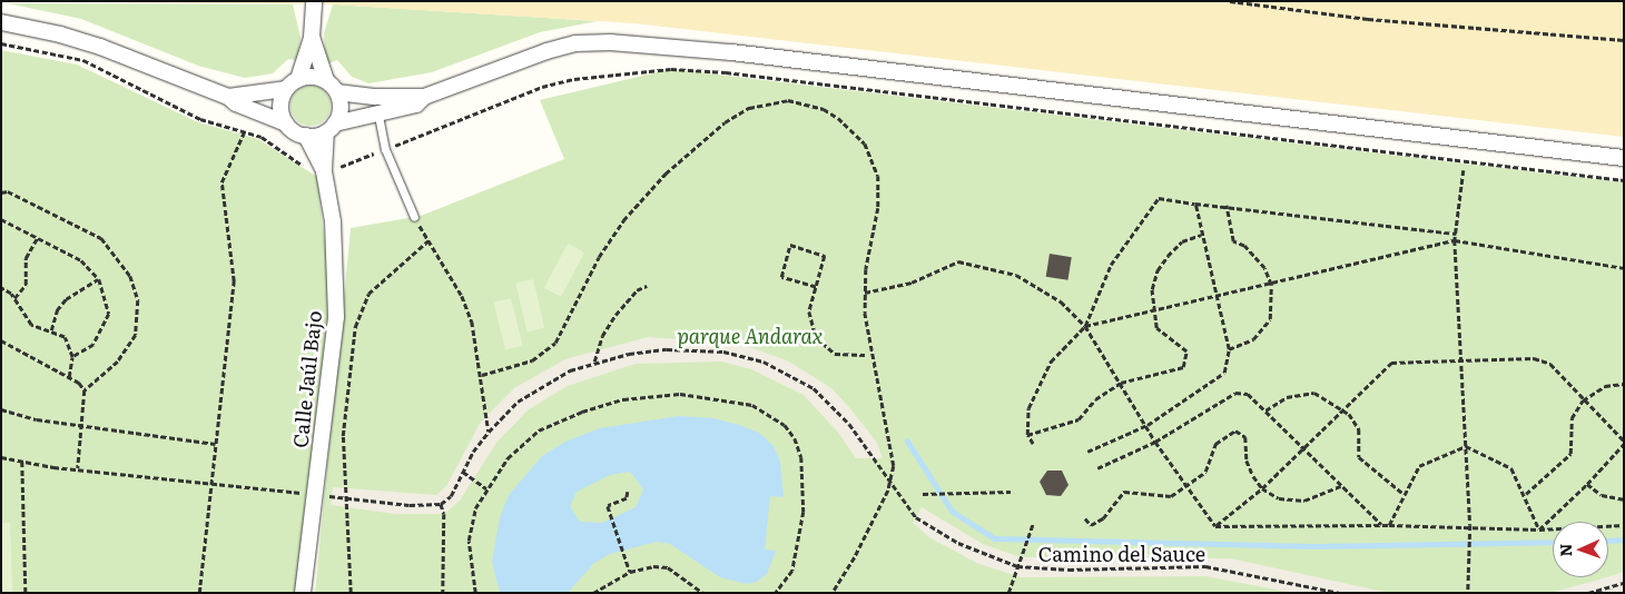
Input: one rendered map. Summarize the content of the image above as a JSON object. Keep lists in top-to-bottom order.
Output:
{
  "streets": {
    "street": ["Calle Jaúl Bajo"],
    "path": ["Camino del Sauce"]
  },
  "parks": ["parque Andarax"],
  "north": "left"
}
